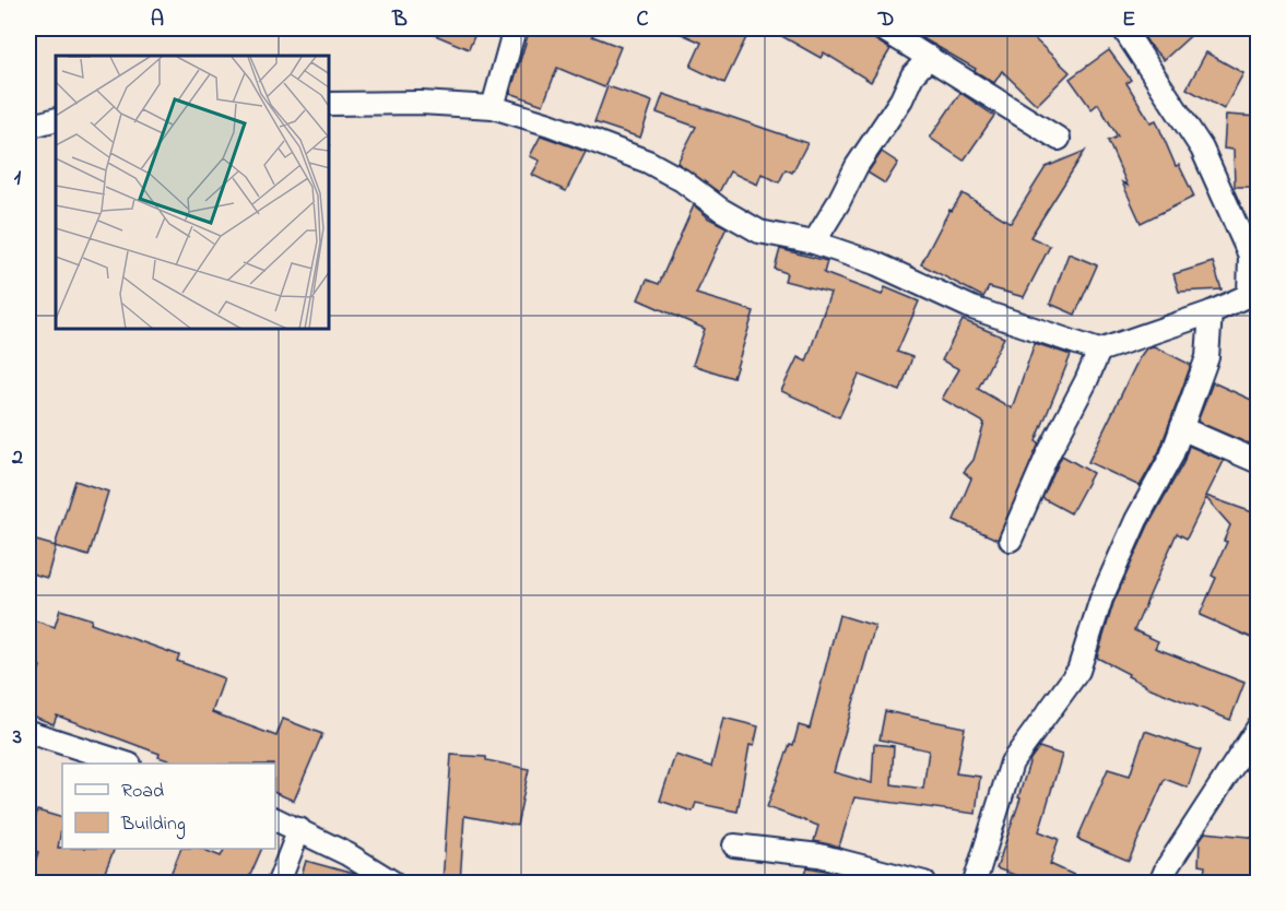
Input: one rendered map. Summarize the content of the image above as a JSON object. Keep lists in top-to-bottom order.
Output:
{
  "legend": ["Road", "Building"],
  "grid": {
    "columns": [
      "A",
      "B",
      "C",
      "D",
      "E"
    ],
    "rows": ["1", "2", "3"]
  }
}
